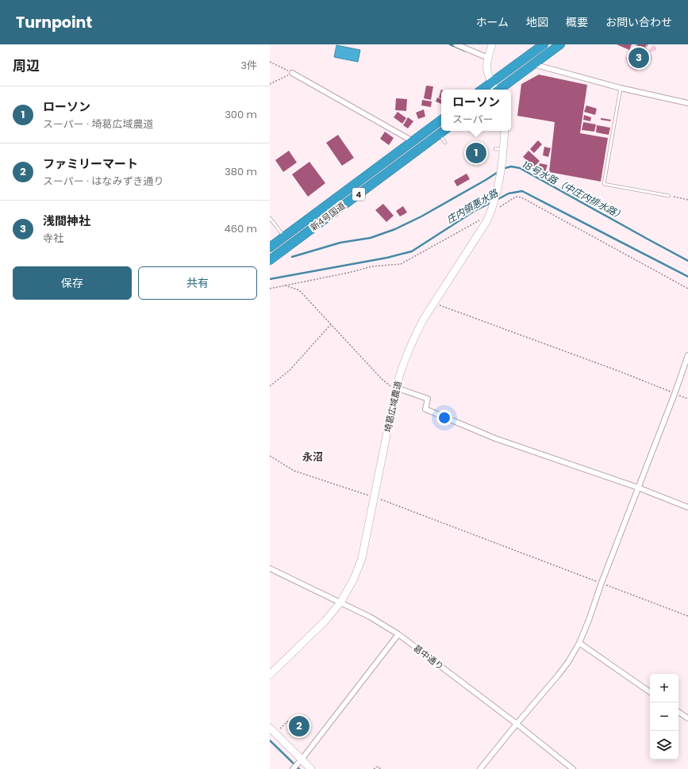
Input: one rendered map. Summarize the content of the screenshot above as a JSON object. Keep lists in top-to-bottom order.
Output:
{
  "streets": {
    "highway": ["4", "新4号国道"],
    "street": ["埼葛広域農道", "葛中通り"]
  },
  "crossings": [
    ["埼葛広域農道", "葛中通り"]
  ],
  "districts": ["永沼"],
  "water": ["18号水路（中庄内排水路）", "庄内領悪水路"],
  "page": {
    "header": "Turnpoint",
    "nav": [
      "ホーム",
      "地図",
      "概要",
      "お問い合わせ"
    ],
    "heading": ["周辺", "3件"],
    "pins": ["3", "1", "2"],
    "list": [
      {
        "mark": "1",
        "name": "ローソン",
        "note": "スーパー · 埼葛広域農道",
        "value": "300 m"
      },
      {
        "mark": "2",
        "name": "ファミリーマート",
        "note": "スーパー · はなみずき通り",
        "value": "380 m"
      },
      {
        "mark": "3",
        "name": "浅間神社",
        "note": "寺社",
        "value": "460 m"
      }
    ],
    "popup": ["ローソン", "スーパー"],
    "buttons": ["保存", "共有"],
    "map_buttons": ["+", "−"]
  }
}
